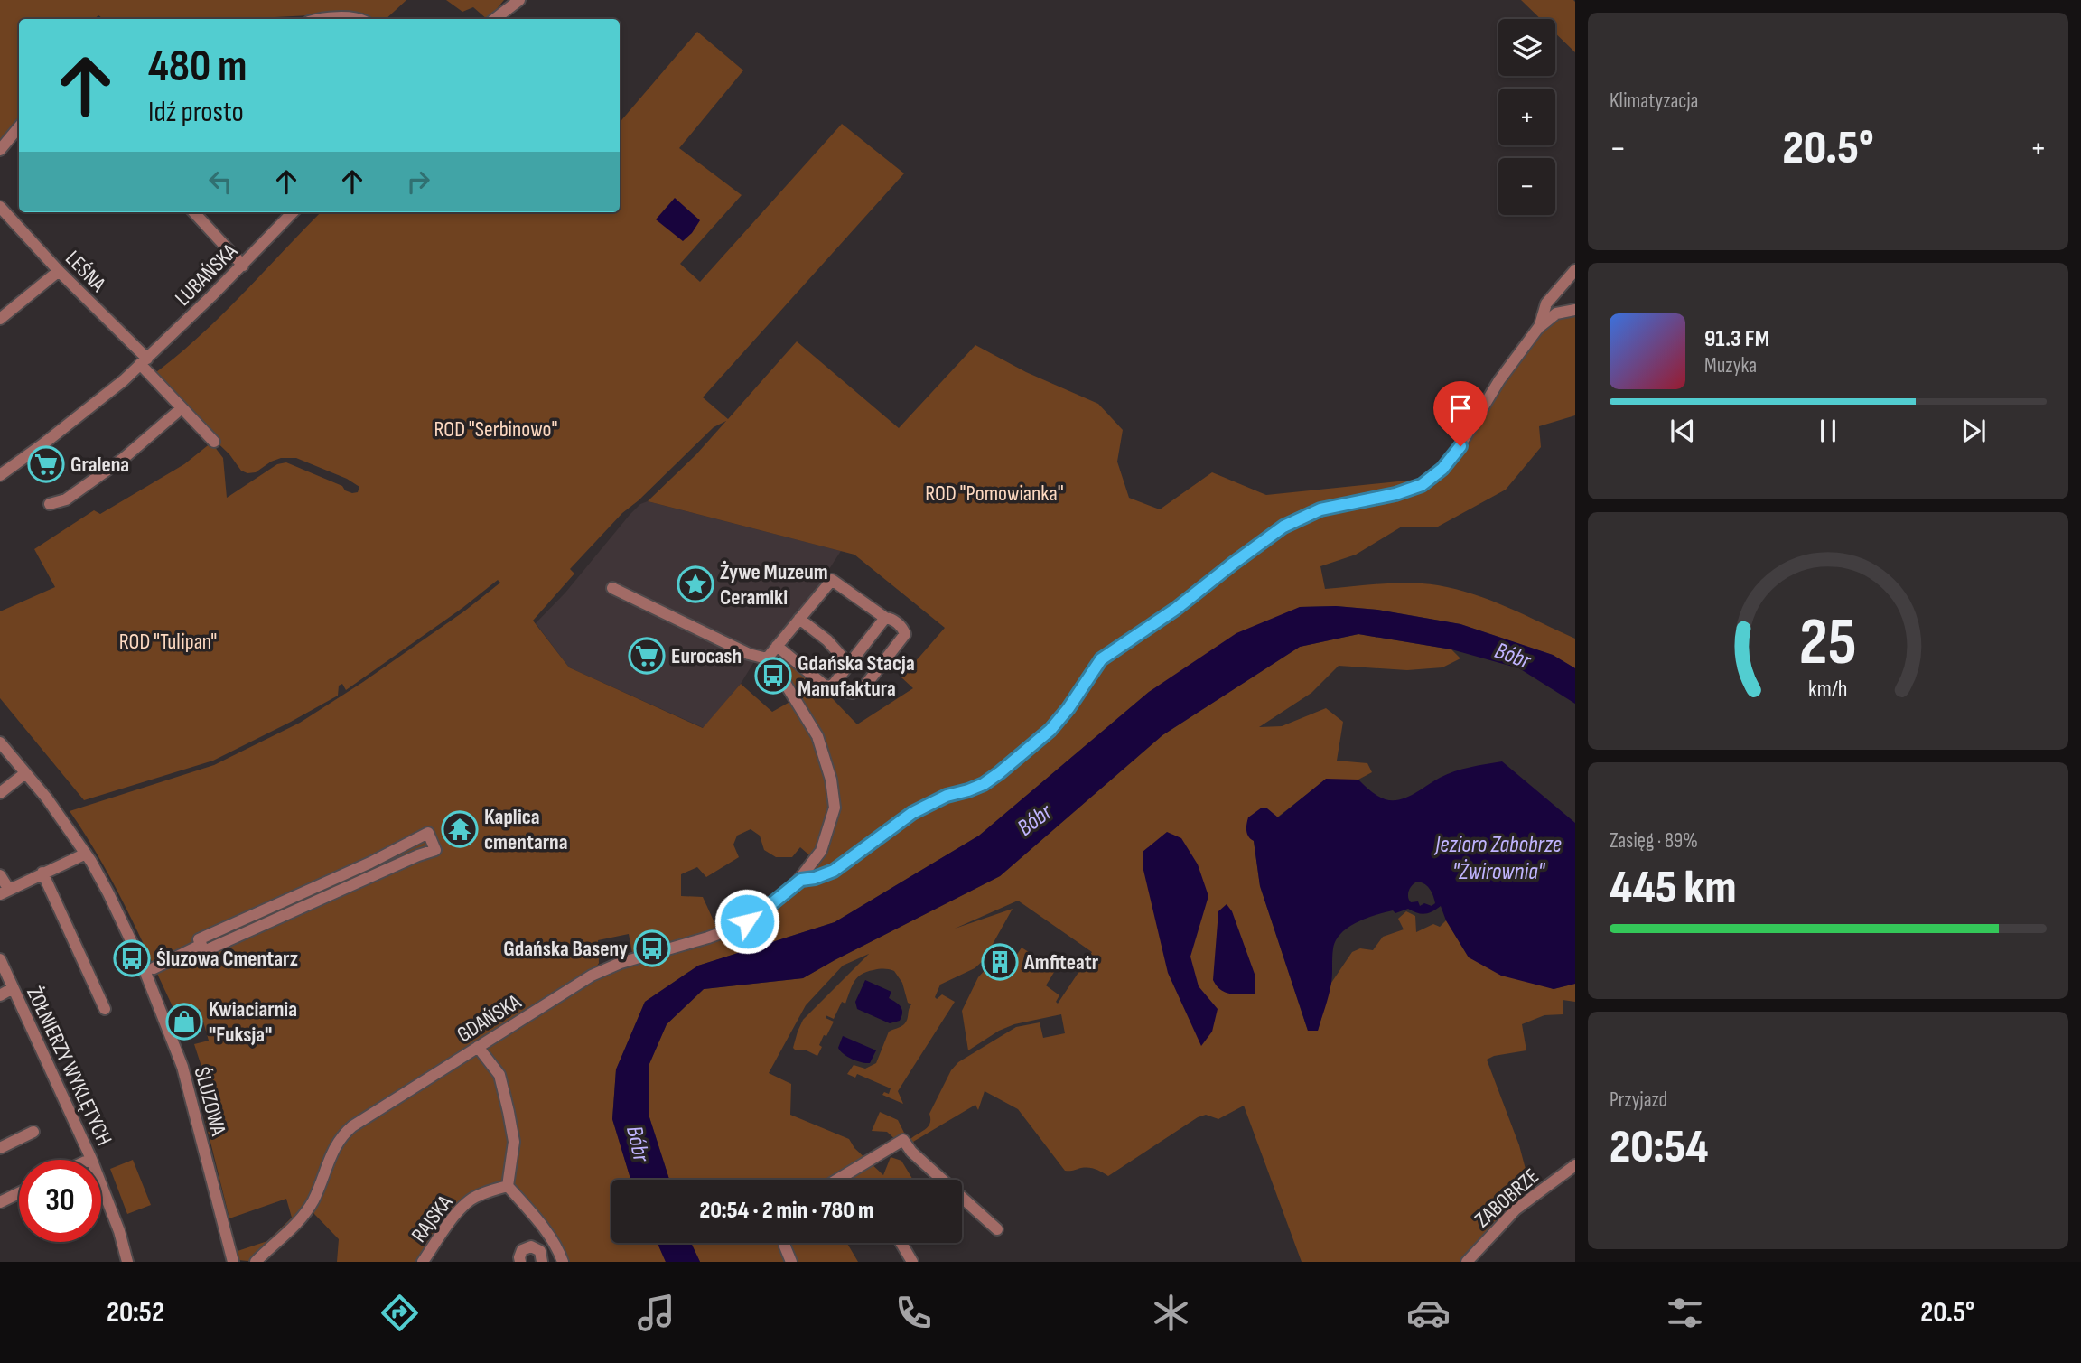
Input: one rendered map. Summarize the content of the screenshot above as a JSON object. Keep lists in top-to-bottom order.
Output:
{
  "streets": {
    "street": [
      "LEŚNA",
      "LUBAŃSKA",
      "GDAŃSKA",
      "ŻOŁNIERZY WYKLĘTYCH",
      "ŚLUZOWA",
      "ZABOBRZE",
      "RAJSKA"
    ]
  },
  "crossings": [
    ["LEŚNA", "LUBAŃSKA"]
  ],
  "water": ["Bóbr", "Jezioro Zabobrze \"Żwirownia\""],
  "parks": ["ROD \"Serbinowo\"", "ROD \"Pomowianka\"", "ROD \"Tulipan\""],
  "places": {
    "supermarket": ["Gralena", "Eurocash"],
    "place": ["Żywe Muzeum Ceramiki"],
    "bus stop": ["Gdańska Stacja Manufaktura", "Gdańska Baseny", "Śluzowa Cmentarz"],
    "temple": ["Kaplica cmentarna"],
    "building": ["Amfiteatr"],
    "shop": ["Kwiaciarnia \"Fuksja\""]
  },
  "page": {
    "tile": [
      "Klimatyzacja",
      ["Zasięg · 89%", "445 km"],
      ["Przyjazd", "20:54"]
    ],
    "map_buttons": ["+", "−"],
    "turn": ["480 m", "Idź prosto"],
    "heat": ["−", "20.5°", "+"],
    "song": ["91.3 FM", "Muzyka"],
    "limit": "30",
    "trip": "20:54 · 2 min · 780 m",
    "tabs": ["20:52", "20.5°"],
    "gauge": ["25", "km/h"]
  }
}
